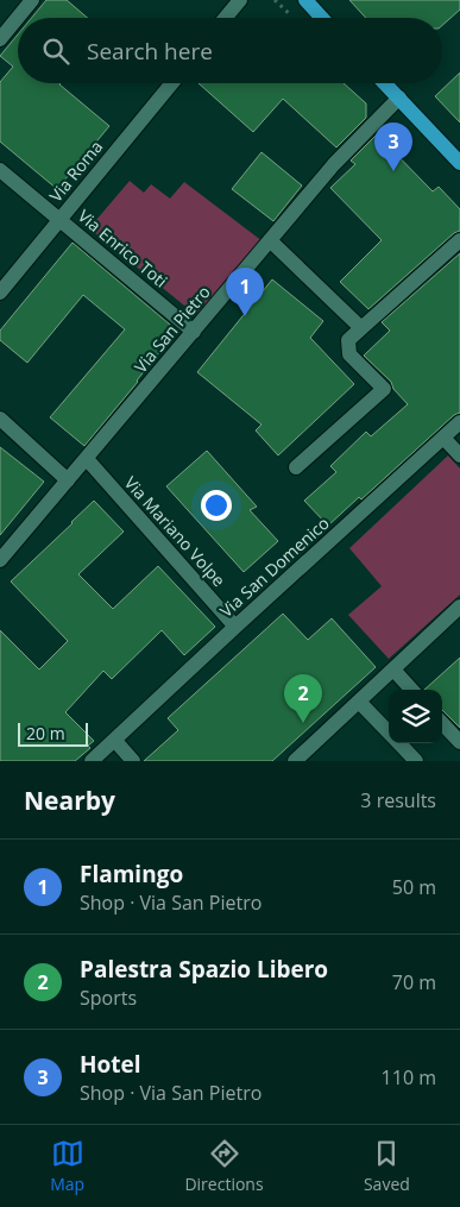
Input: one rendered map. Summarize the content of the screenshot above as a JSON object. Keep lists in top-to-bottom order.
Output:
{
  "streets": {
    "street": [
      "Via Roma",
      "Via Enrico Toti",
      "Via San Pietro",
      "Via Mariano Volpe",
      "Via San Domenico"
    ]
  },
  "crossings": [
    ["Via Roma", "Via Enrico Toti"],
    ["Via Enrico Toti", "Via San Pietro"],
    ["Via San Pietro", "Via Mariano Volpe"],
    ["Via Mariano Volpe", "Via San Domenico"]
  ],
  "scale_bar": "20 m",
  "page": {
    "search": "Search here",
    "pins": ["3", "1", "2"],
    "scale": "20 m",
    "heading": ["Nearby", "3 results"],
    "list": [
      {
        "mark": "1",
        "name": "Flamingo",
        "note": "Shop · Via San Pietro",
        "value": "50 m"
      },
      {
        "mark": "2",
        "name": "Palestra Spazio Libero",
        "note": "Sports",
        "value": "70 m"
      },
      {
        "mark": "3",
        "name": "Hotel",
        "note": "Shop · Via San Pietro",
        "value": "110 m"
      }
    ],
    "nav": ["Map", "Directions", "Saved"]
  }
}
